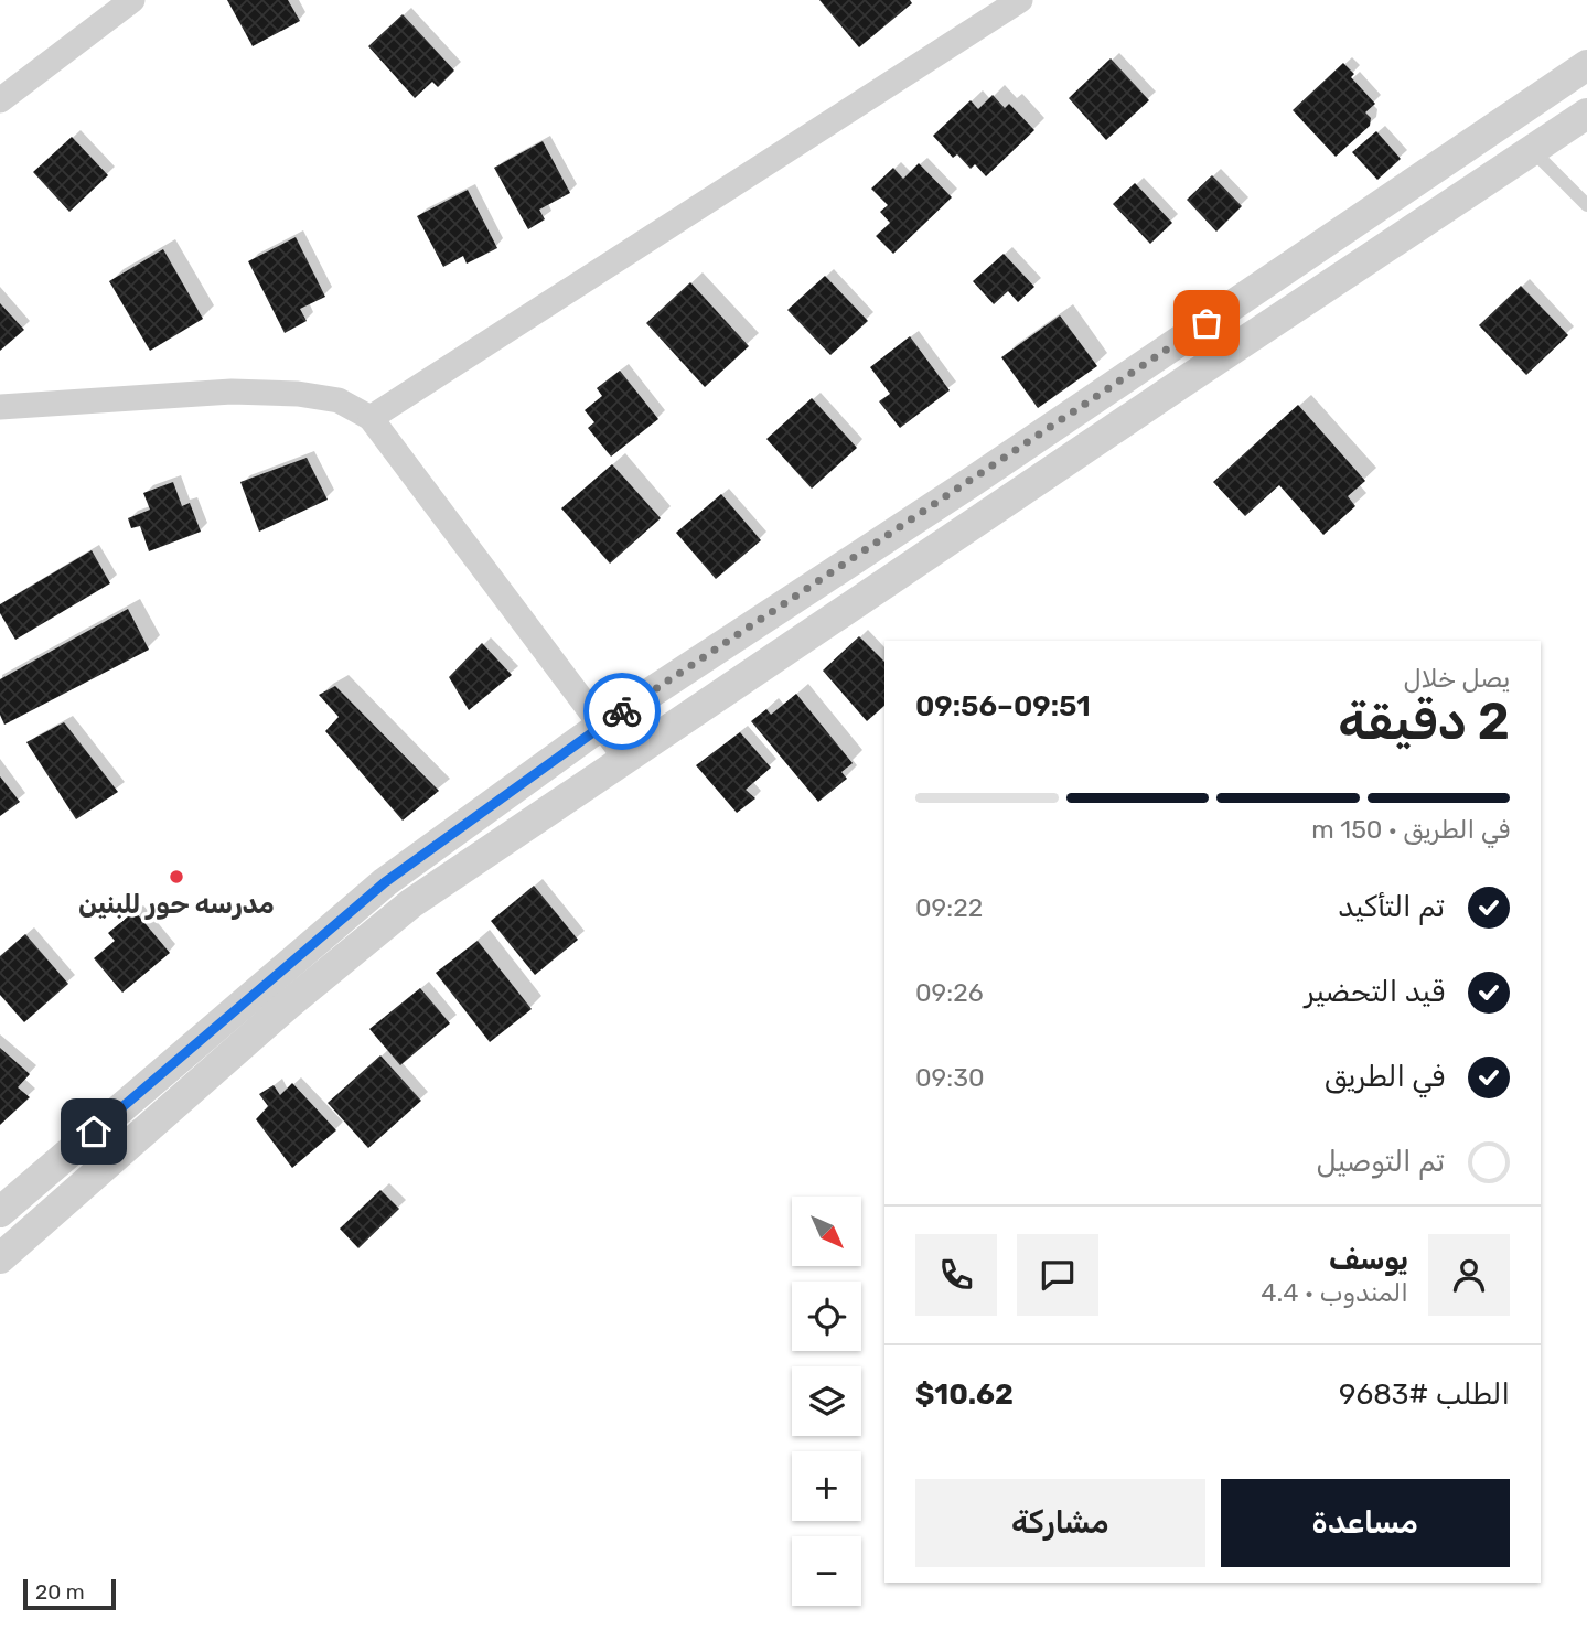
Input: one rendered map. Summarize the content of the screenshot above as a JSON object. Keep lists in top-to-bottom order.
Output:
{
  "places": ["مدرسه حور للبنين"],
  "scale_bar": "20 m",
  "north": "bottom right",
  "page": {
    "heading": ["2 دقيقة", "يصل خلال", "09:51–09:56"],
    "panel": [
      "يوسف",
      "المندوب · 4.4",
      "الطلب #9683",
      "$10.62"
    ],
    "bar": "في الطريق · 150 m",
    "list": [
      ["تم التأكيد", "09:22"],
      ["قيد التحضير", "09:26"],
      ["في الطريق", "09:30"],
      "تم التوصيل"
    ],
    "map_buttons": ["+", "−"],
    "buttons": ["مساعدة", "مشاركة"],
    "scale": "20 m"
  }
}
